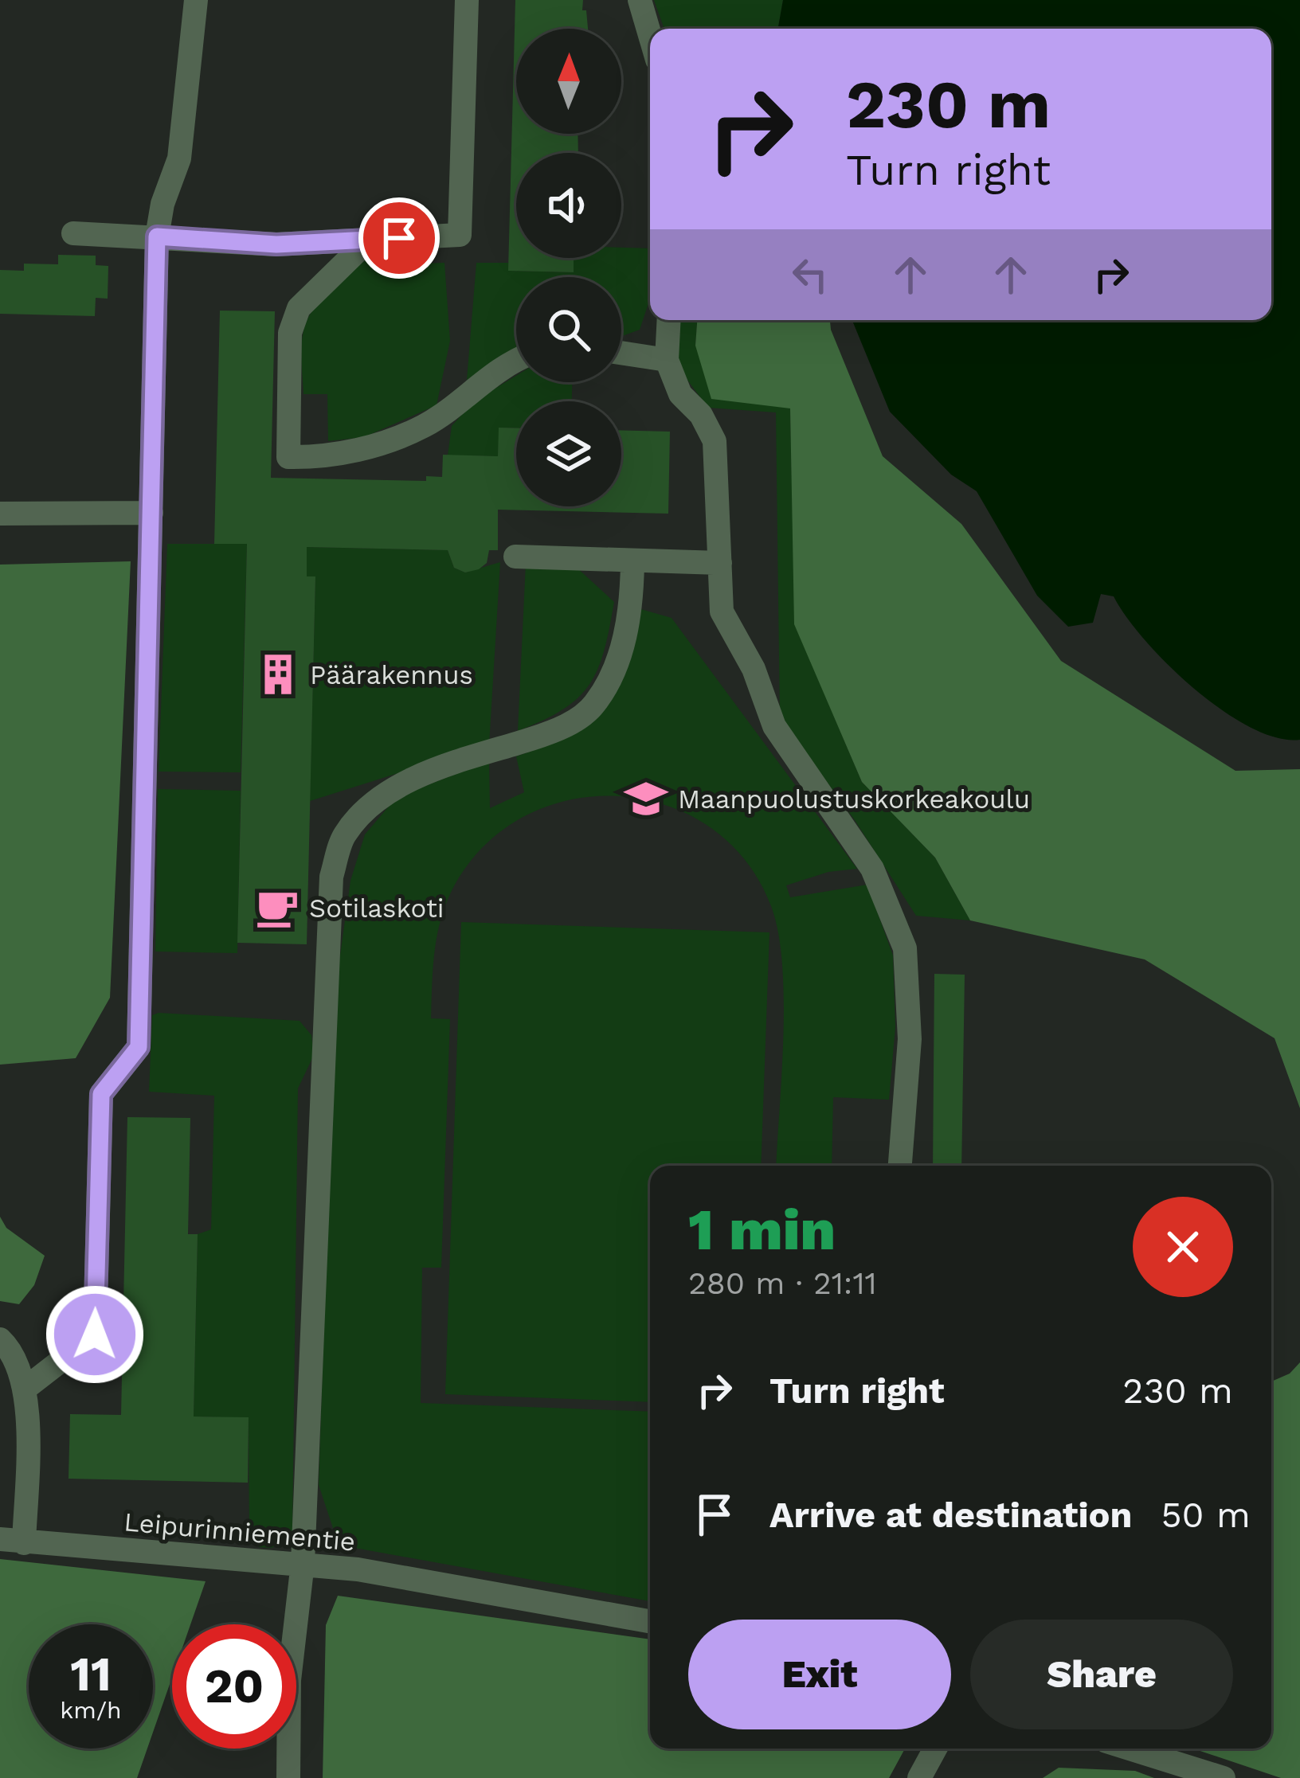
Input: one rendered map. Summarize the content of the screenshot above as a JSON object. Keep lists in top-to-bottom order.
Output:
{
  "streets": {
    "street": ["Leipurinniementie"]
  },
  "places": {
    "building": ["Päärakennus"],
    "school or university": ["Maanpuolustuskorkeakoulu"],
    "cafe": ["Sotilaskoti"]
  },
  "north": "top",
  "page": {
    "turn": ["230 m", "Turn right"],
    "heading": ["1 min", "280 m · 21:11"],
    "list": [
      {
        "name": "Turn right",
        "value": "230 m"
      },
      {
        "name": "Arrive at destination",
        "value": "50 m"
      }
    ],
    "buttons": ["Exit", "Share"],
    "speed": "11 km/h",
    "limit": "20"
  }
}
